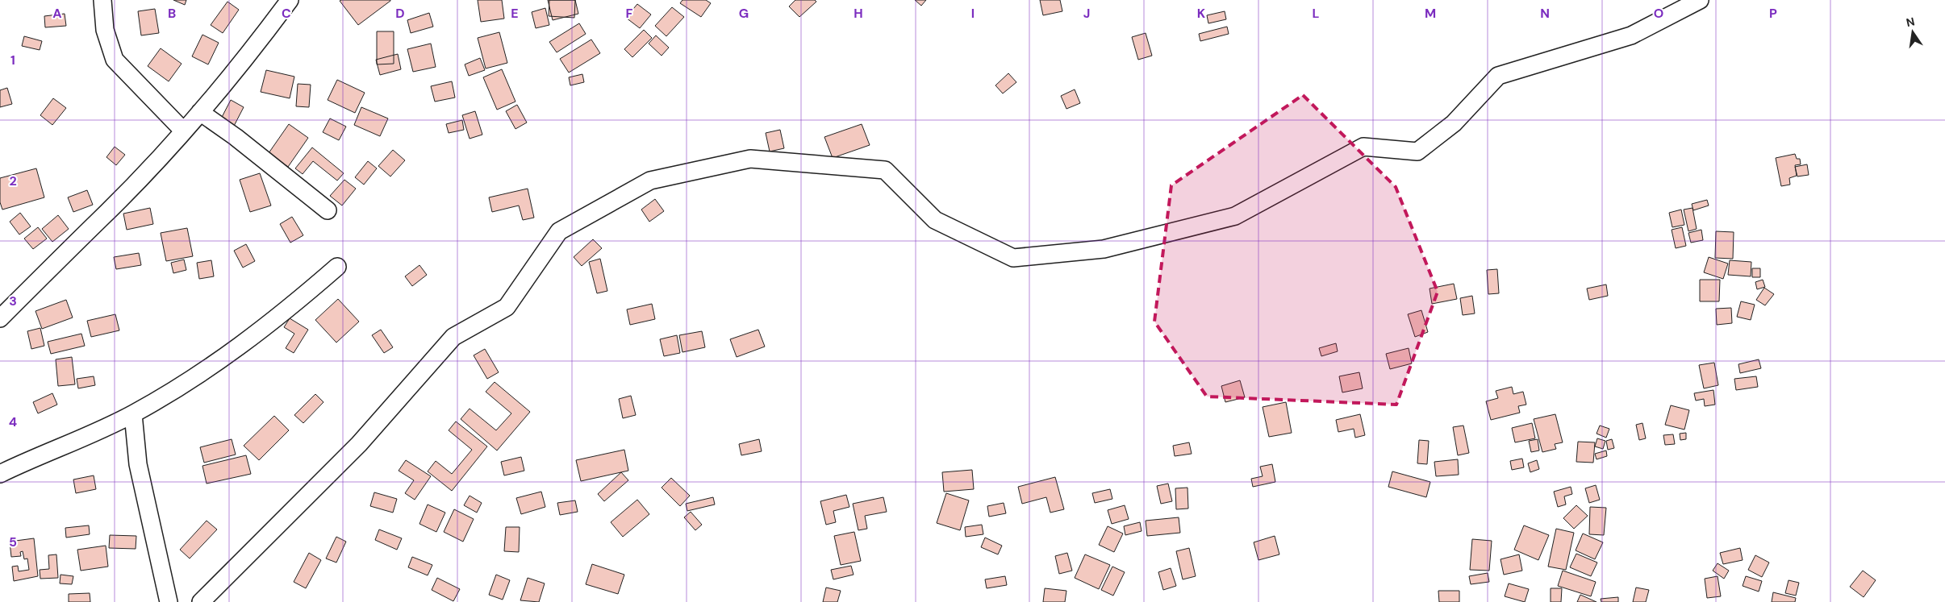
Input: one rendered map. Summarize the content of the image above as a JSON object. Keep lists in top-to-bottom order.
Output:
{
  "north": "top",
  "grid": {
    "columns": [
      "A",
      "B",
      "C",
      "D",
      "E",
      "F",
      "G",
      "H",
      "I",
      "J",
      "K",
      "L",
      "M",
      "N",
      "O",
      "P"
    ],
    "rows": [
      "1",
      "2",
      "3",
      "4",
      "5"
    ]
  }
}
